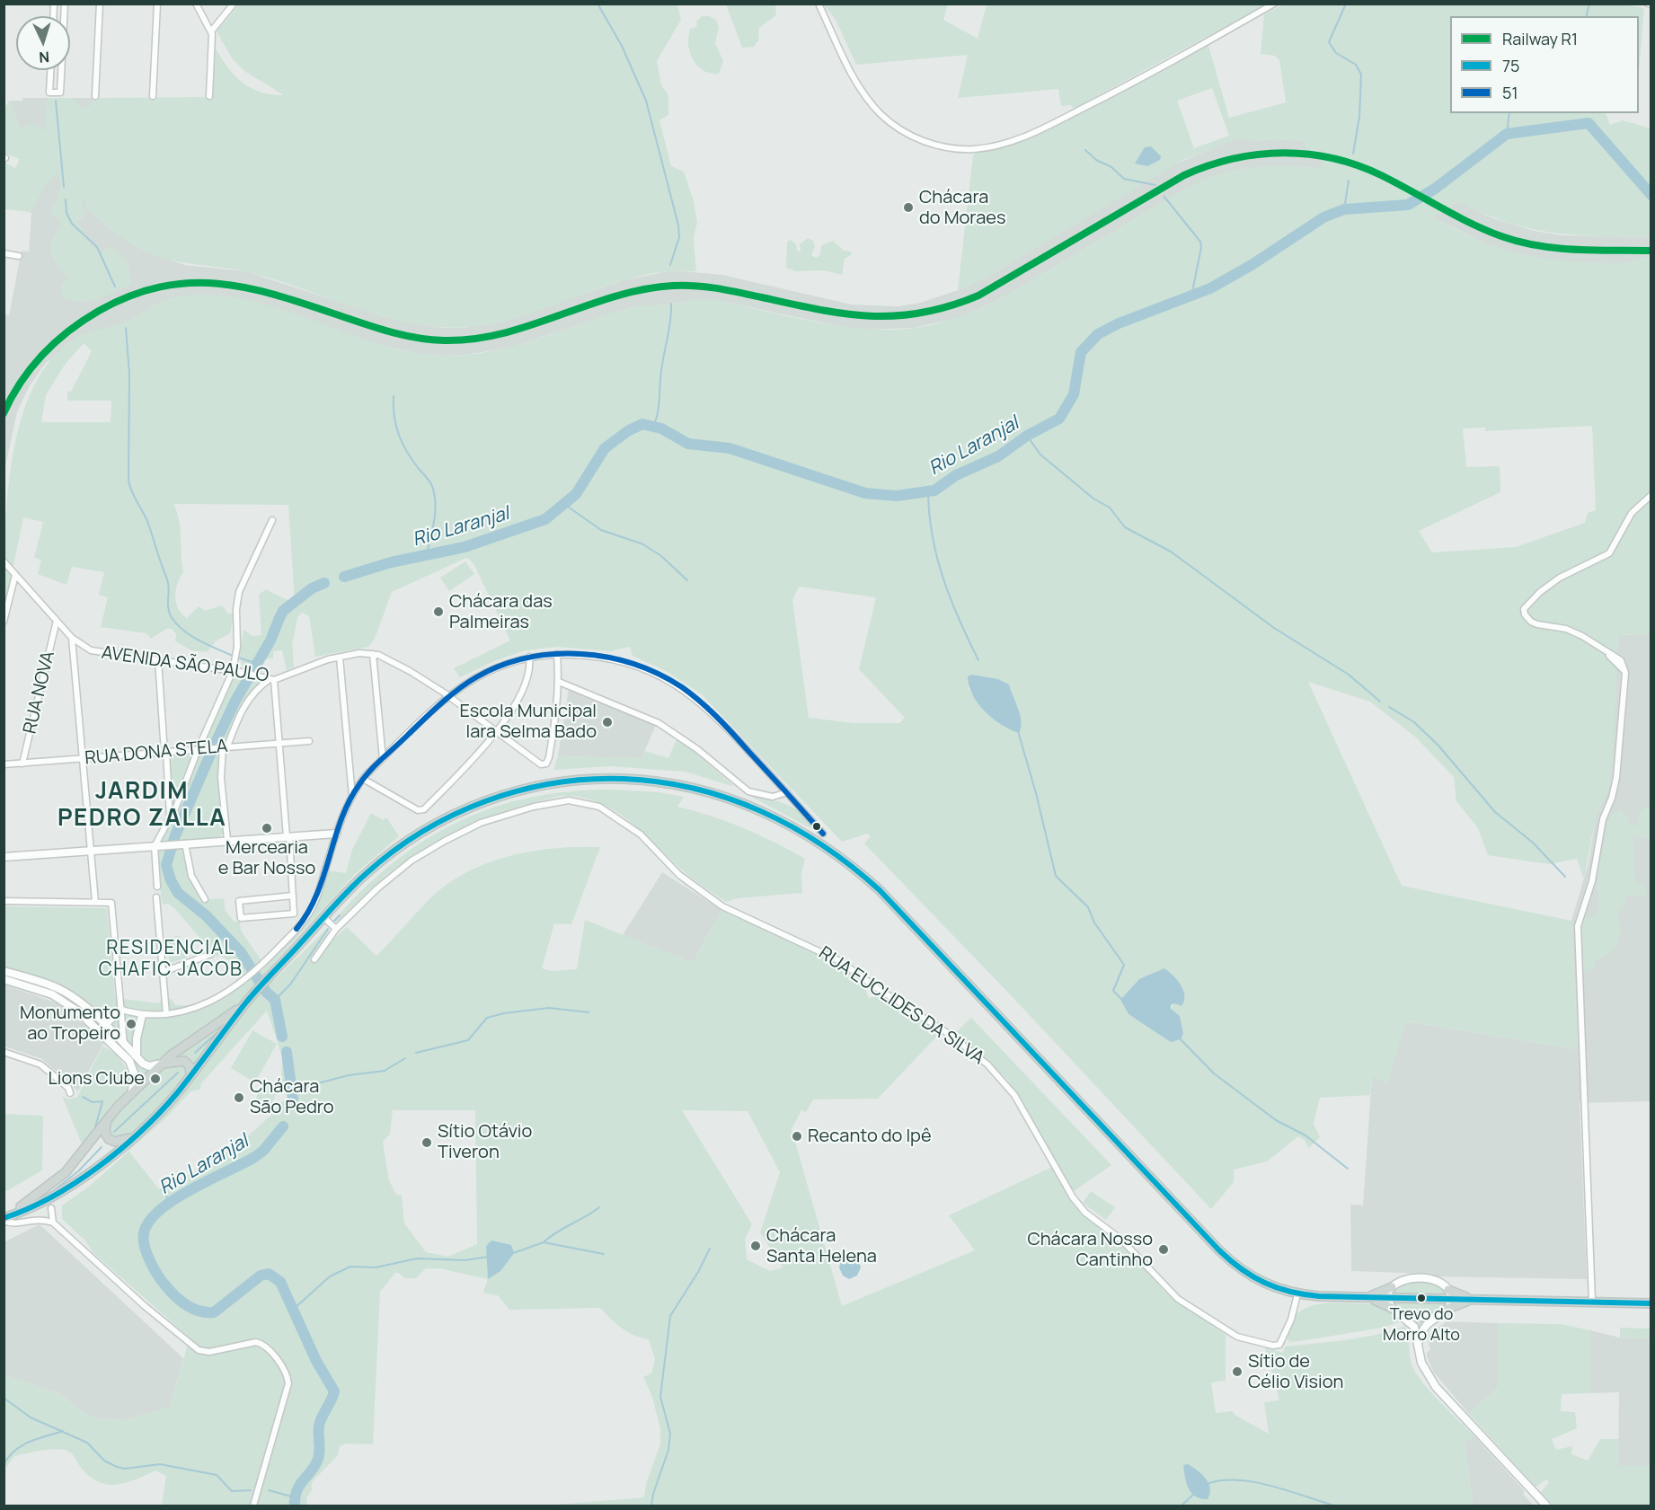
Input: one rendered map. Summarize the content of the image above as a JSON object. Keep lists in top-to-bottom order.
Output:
{
  "streets": {
    "street": [
      "AVENIDA SÃO PAULO",
      "RUA NOVA",
      "RUA DONA STELA",
      "RUA EUCLIDES DA SILVA"
    ]
  },
  "crossings": [
    ["AVENIDA SÃO PAULO", "RUA NOVA"],
    ["RUA NOVA", "RUA DONA STELA"]
  ],
  "districts": ["JARDIM PEDRO ZALLA", "RESIDENCIAL CHAFIC JACOB"],
  "water": ["Rio Laranjal"],
  "places": [
    "Chácara do Moraes",
    "Chácara das Palmeiras",
    "Escola Municipal Iara Selma Bado",
    "Mercearia e Bar Nosso",
    "Monumento ao Tropeiro",
    "Lions Clube",
    "Chácara São Pedro",
    "Recanto do Ipê",
    "Sítio Otávio Tiveron",
    "Chácara Santa Helena",
    "Chácara Nosso Cantinho",
    "Trevo do Morro Alto",
    "Sítio de Célio Vision"
  ],
  "lines": ["rail line R1", "transit line 51", "transit line 75"],
  "legend": ["Railway R1", "75", "51"],
  "north": "bottom"
}
